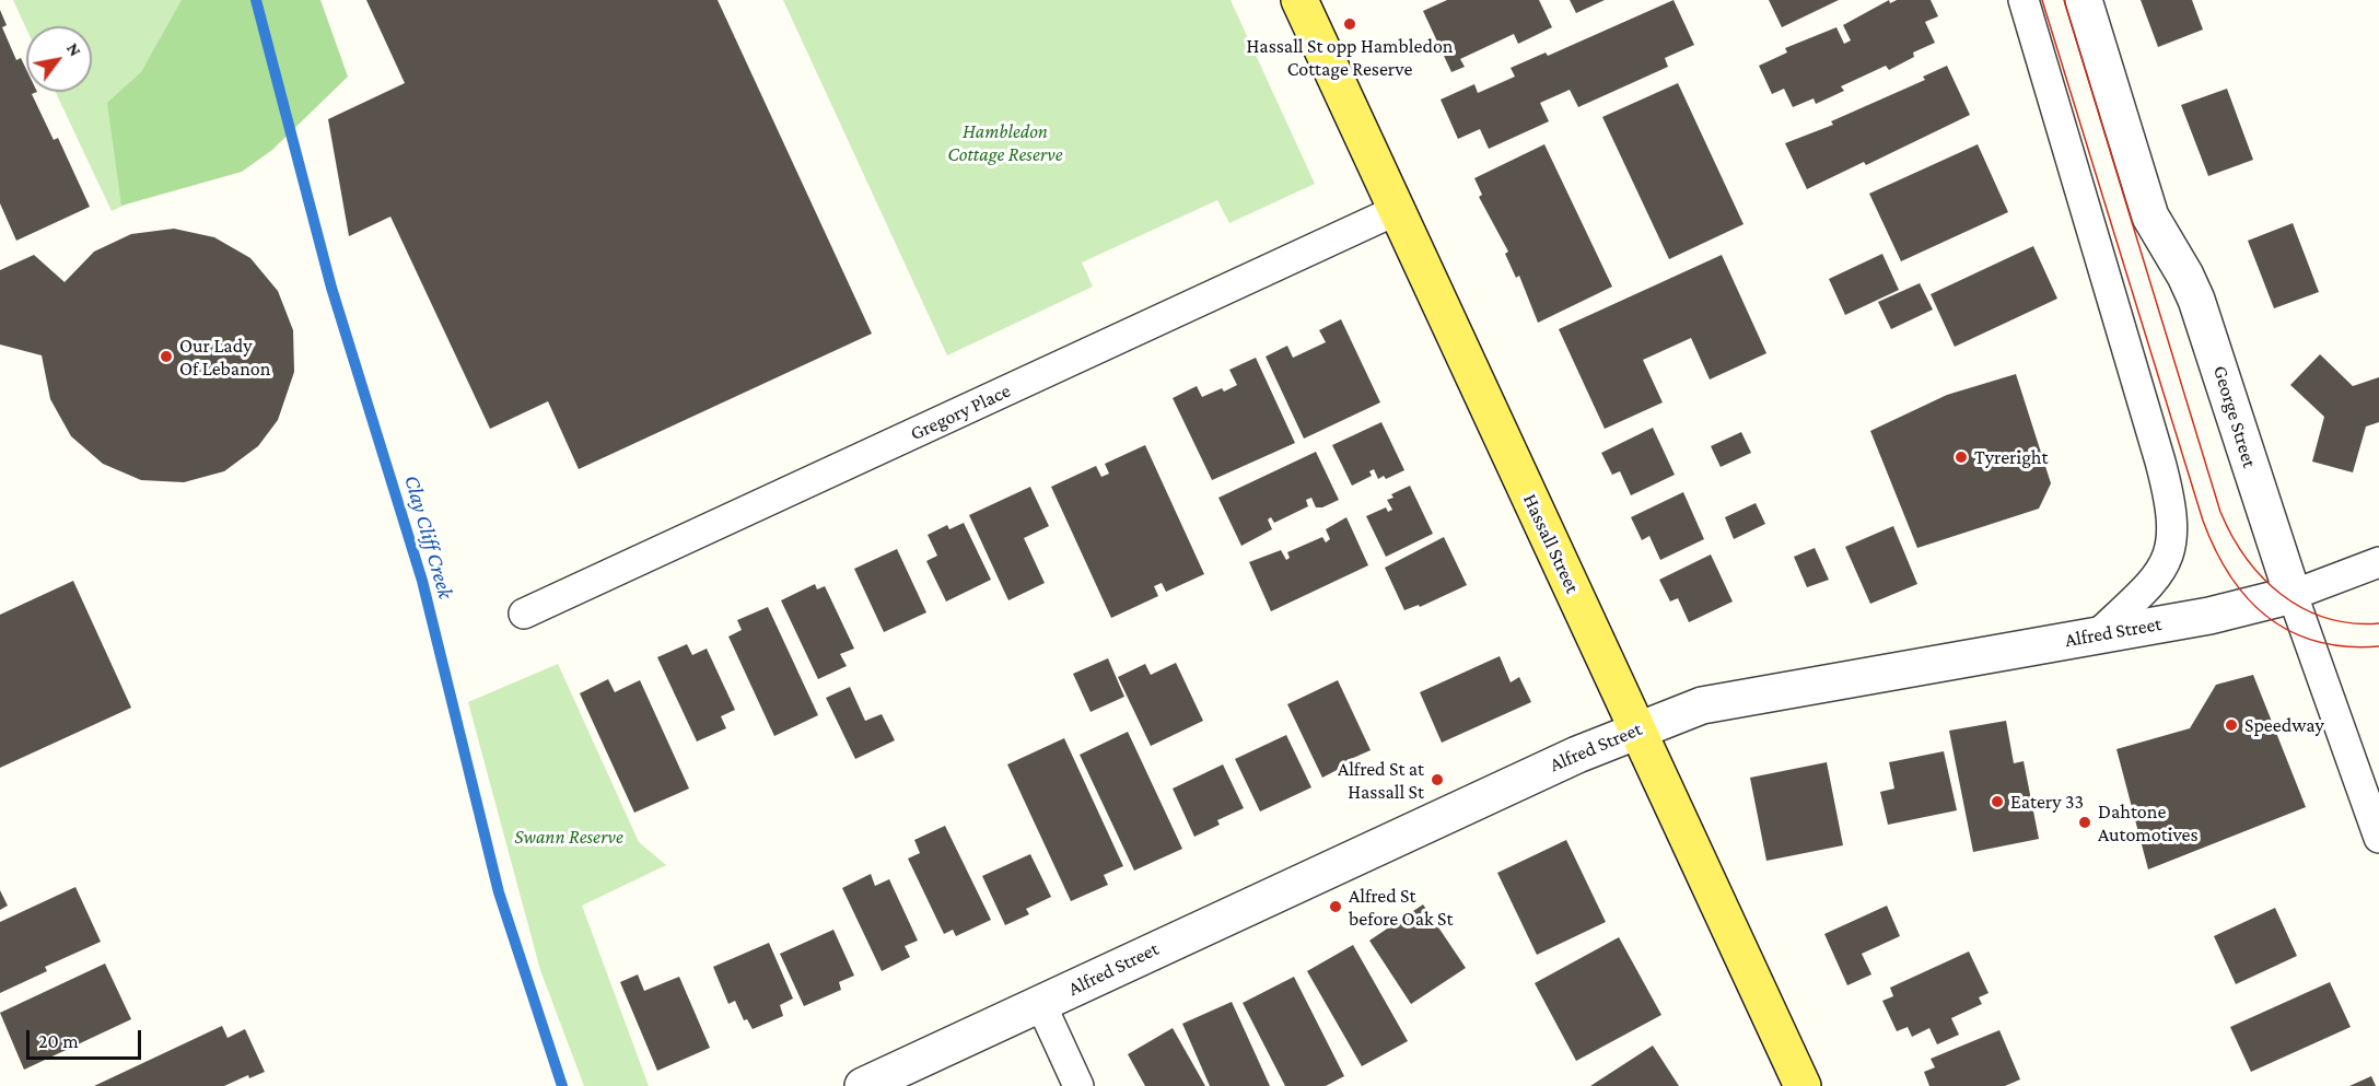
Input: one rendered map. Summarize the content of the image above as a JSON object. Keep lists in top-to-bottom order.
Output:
{
  "streets": {
    "main road": ["Hassall Street"],
    "street": ["Gregory Place", "George Street", "Alfred Street"]
  },
  "crossings": [
    ["Gregory Place", "Hassall Street"],
    ["George Street", "Alfred Street"],
    ["Hassall Street", "Alfred Street"]
  ],
  "water": ["Clay Cliff Creek"],
  "parks": ["Hambledon Cottage Reserve", "Swann Reserve"],
  "places": [
    "Hassall St opp Hambledon Cottage Reserve",
    "Our Lady Of Lebanon",
    "Tyreright",
    "Speedway",
    "Alfred St at Hassall St",
    "Eatery 33",
    "Dahtone Automotives",
    "Alfred St before Oak St"
  ],
  "scale_bar": "20 m",
  "north": "top right"
}
